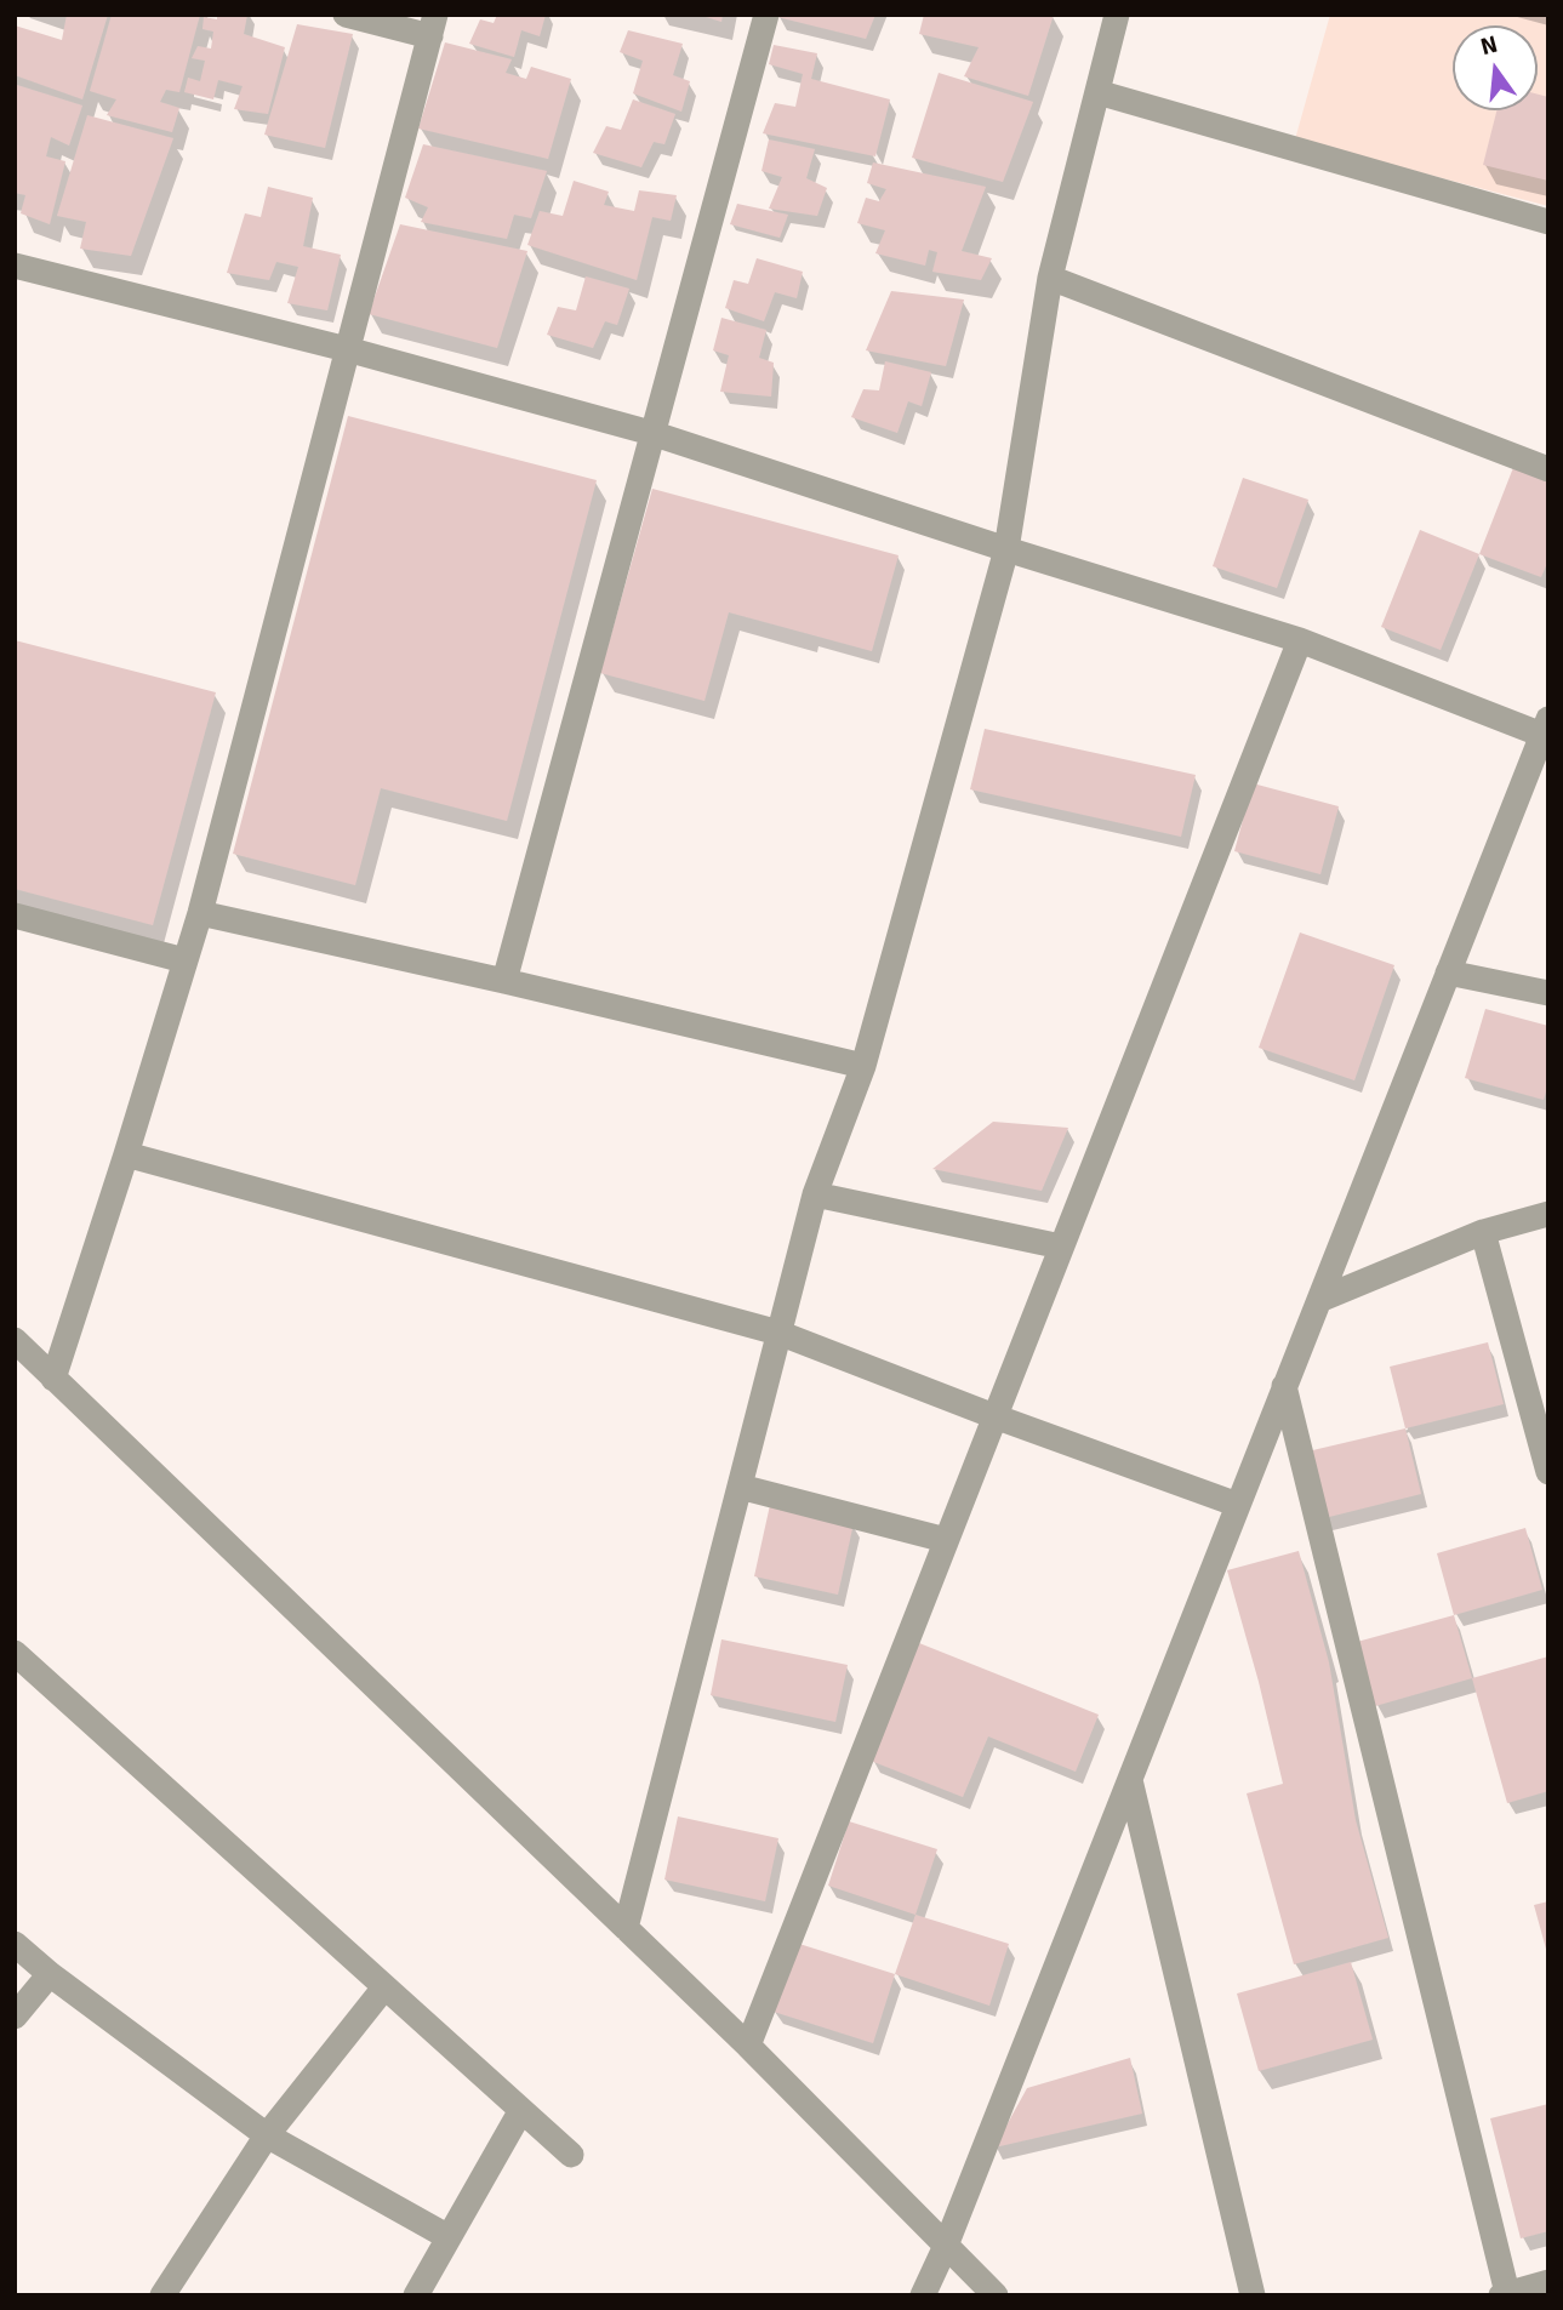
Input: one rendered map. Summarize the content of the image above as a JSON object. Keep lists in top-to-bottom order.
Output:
{
  "north": "top"
}
